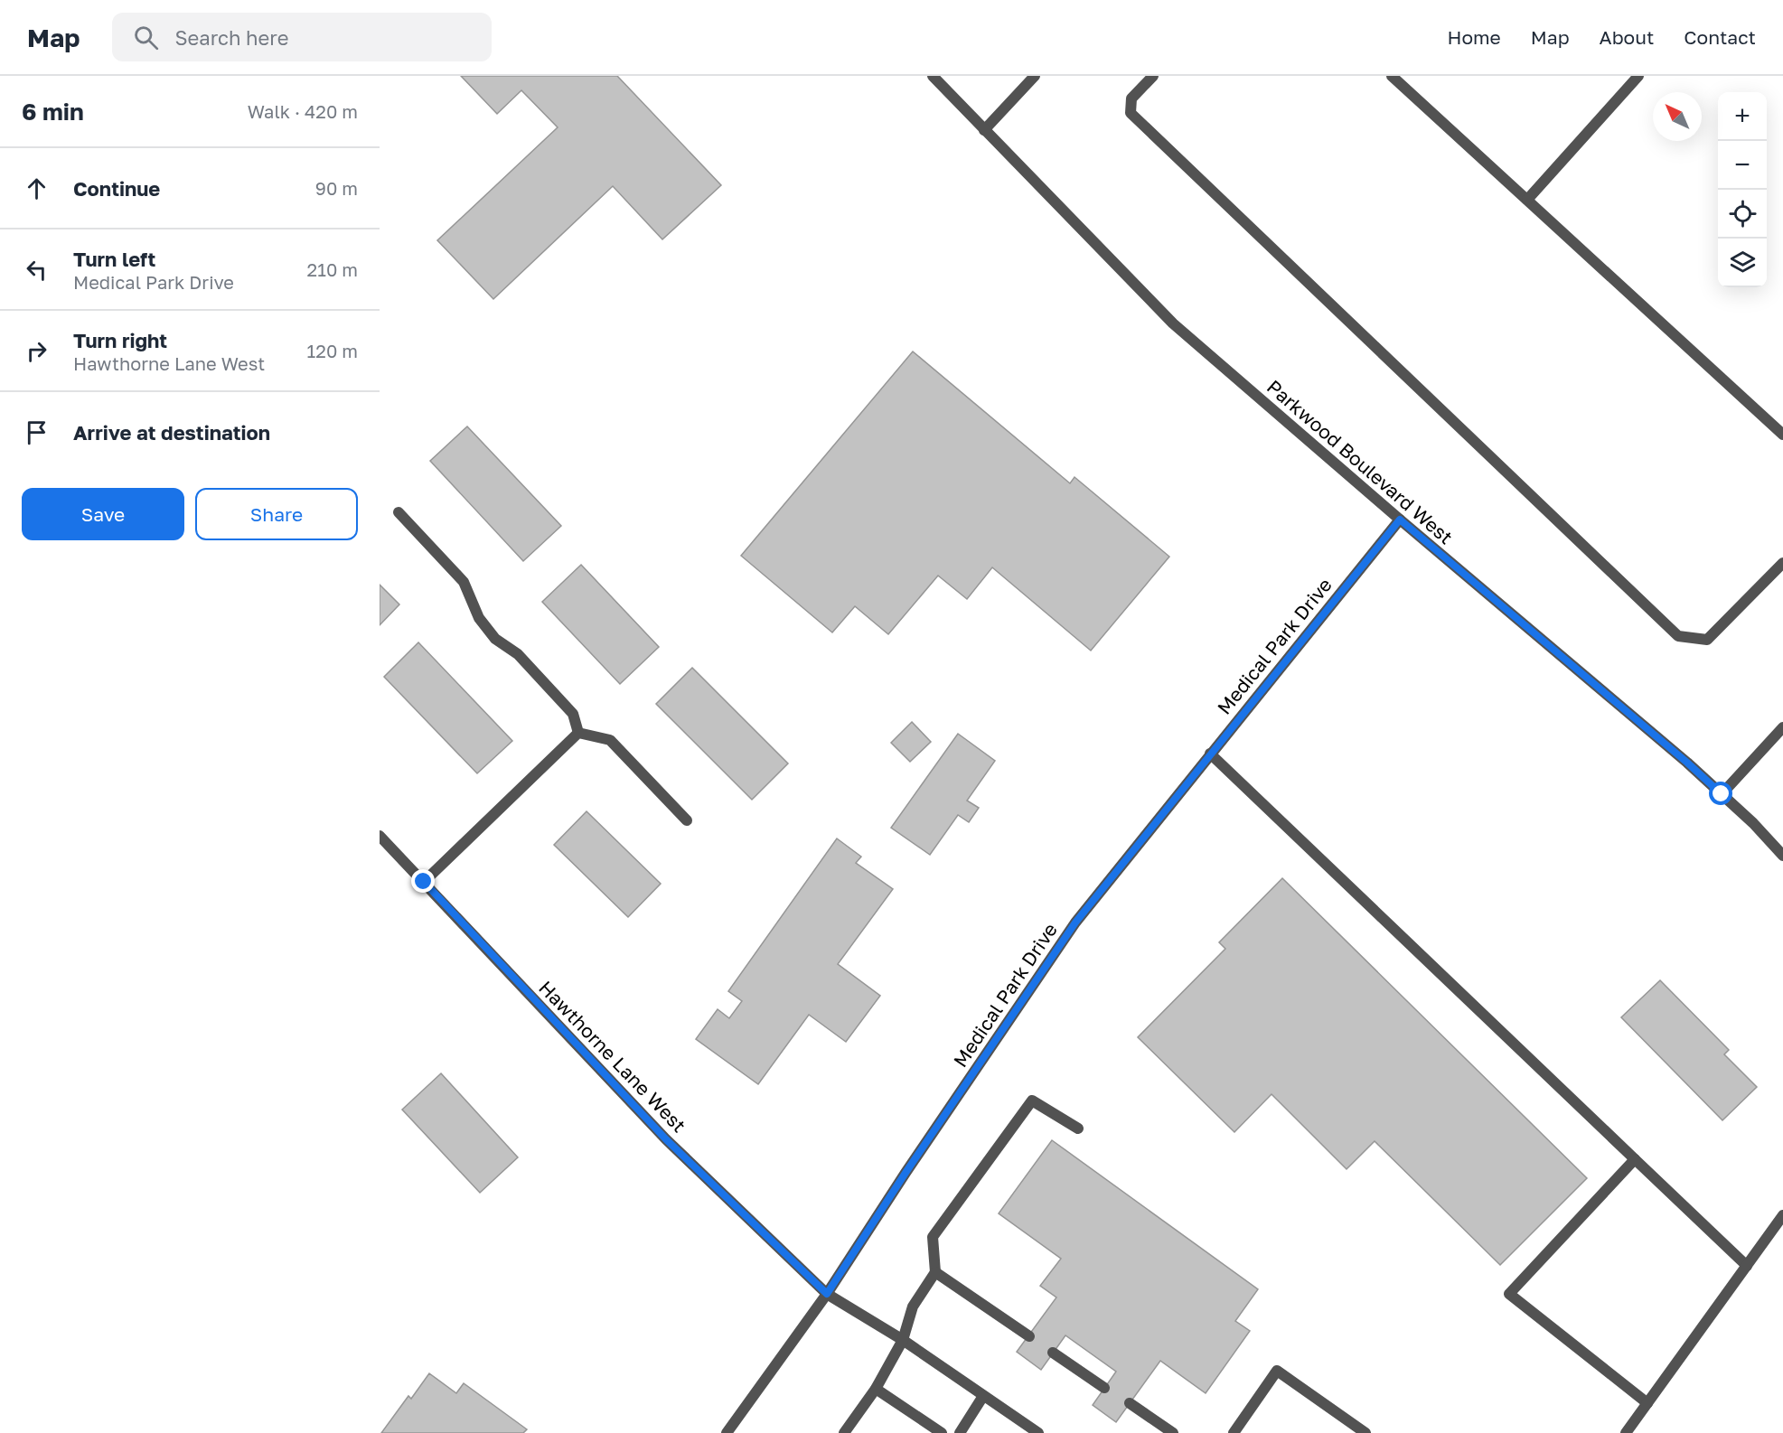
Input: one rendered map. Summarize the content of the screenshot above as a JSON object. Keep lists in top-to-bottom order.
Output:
{
  "streets": {
    "street": ["Parkwood Boulevard West", "Medical Park Drive", "Hawthorne Lane West"]
  },
  "crossings": [
    ["Parkwood Boulevard West", "Medical Park Drive"],
    ["Medical Park Drive", "Hawthorne Lane West"]
  ],
  "north": "top left",
  "page": {
    "header": "Map",
    "search": "Search here",
    "nav": [
      "Home",
      "Map",
      "About",
      "Contact"
    ],
    "heading": ["6 min", "Walk · 420 m"],
    "map_buttons": ["+", "−"],
    "list": [
      ["Continue", "90 m"],
      ["Turn left", "Medical Park Drive", "210 m"],
      ["Turn right", "Hawthorne Lane West", "120 m"],
      "Arrive at destination"
    ],
    "buttons": ["Save", "Share"]
  }
}
